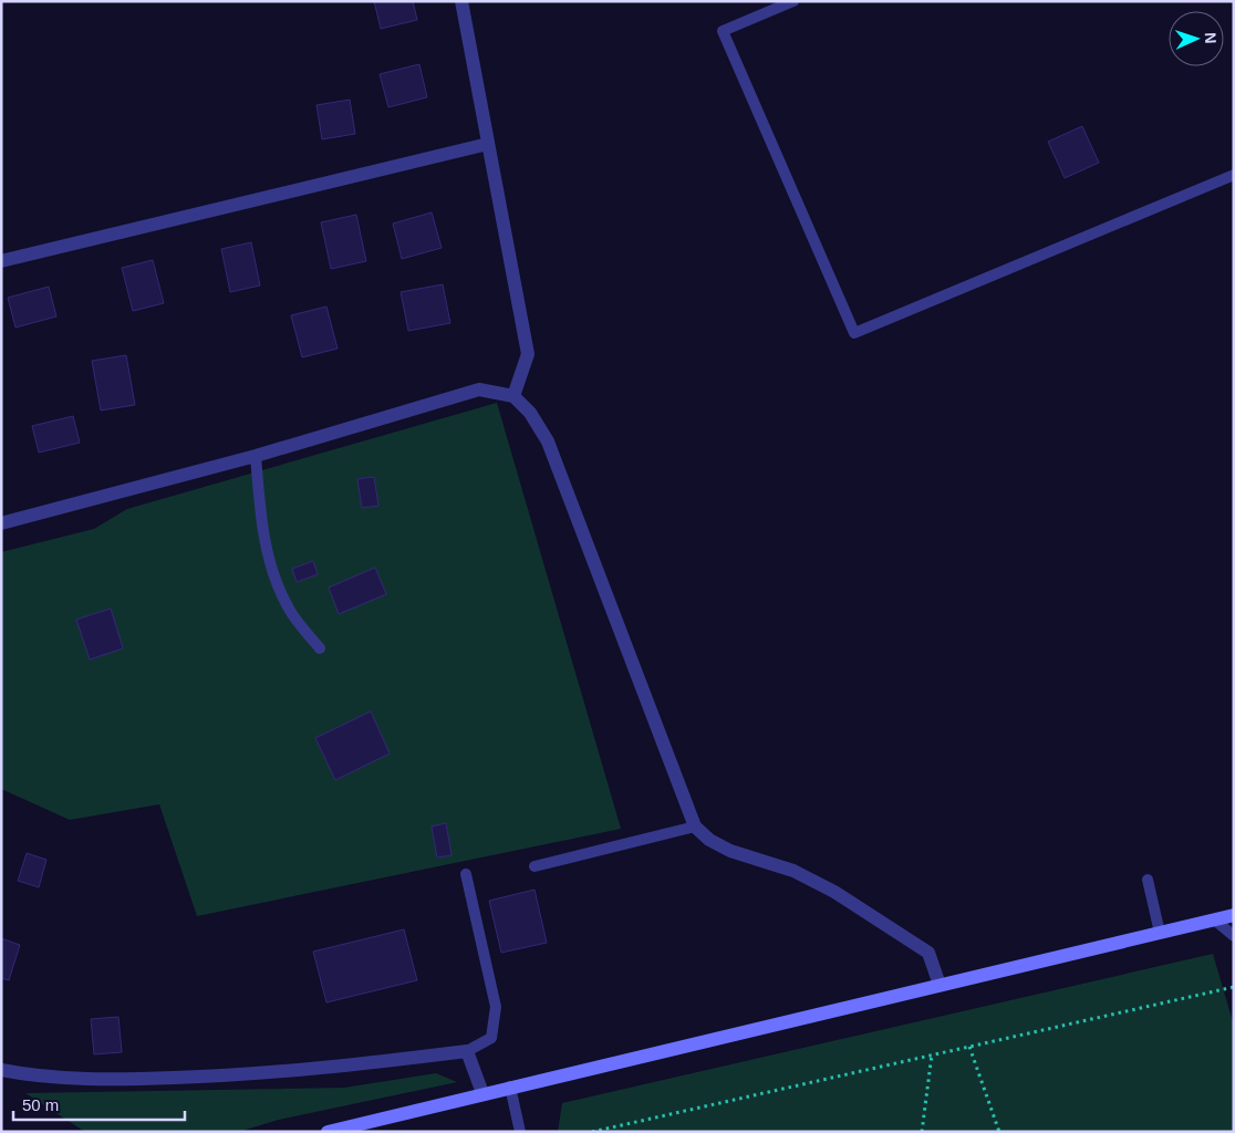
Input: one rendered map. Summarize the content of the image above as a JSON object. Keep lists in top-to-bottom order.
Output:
{
  "scale_bar": "50 m",
  "north": "right"
}
